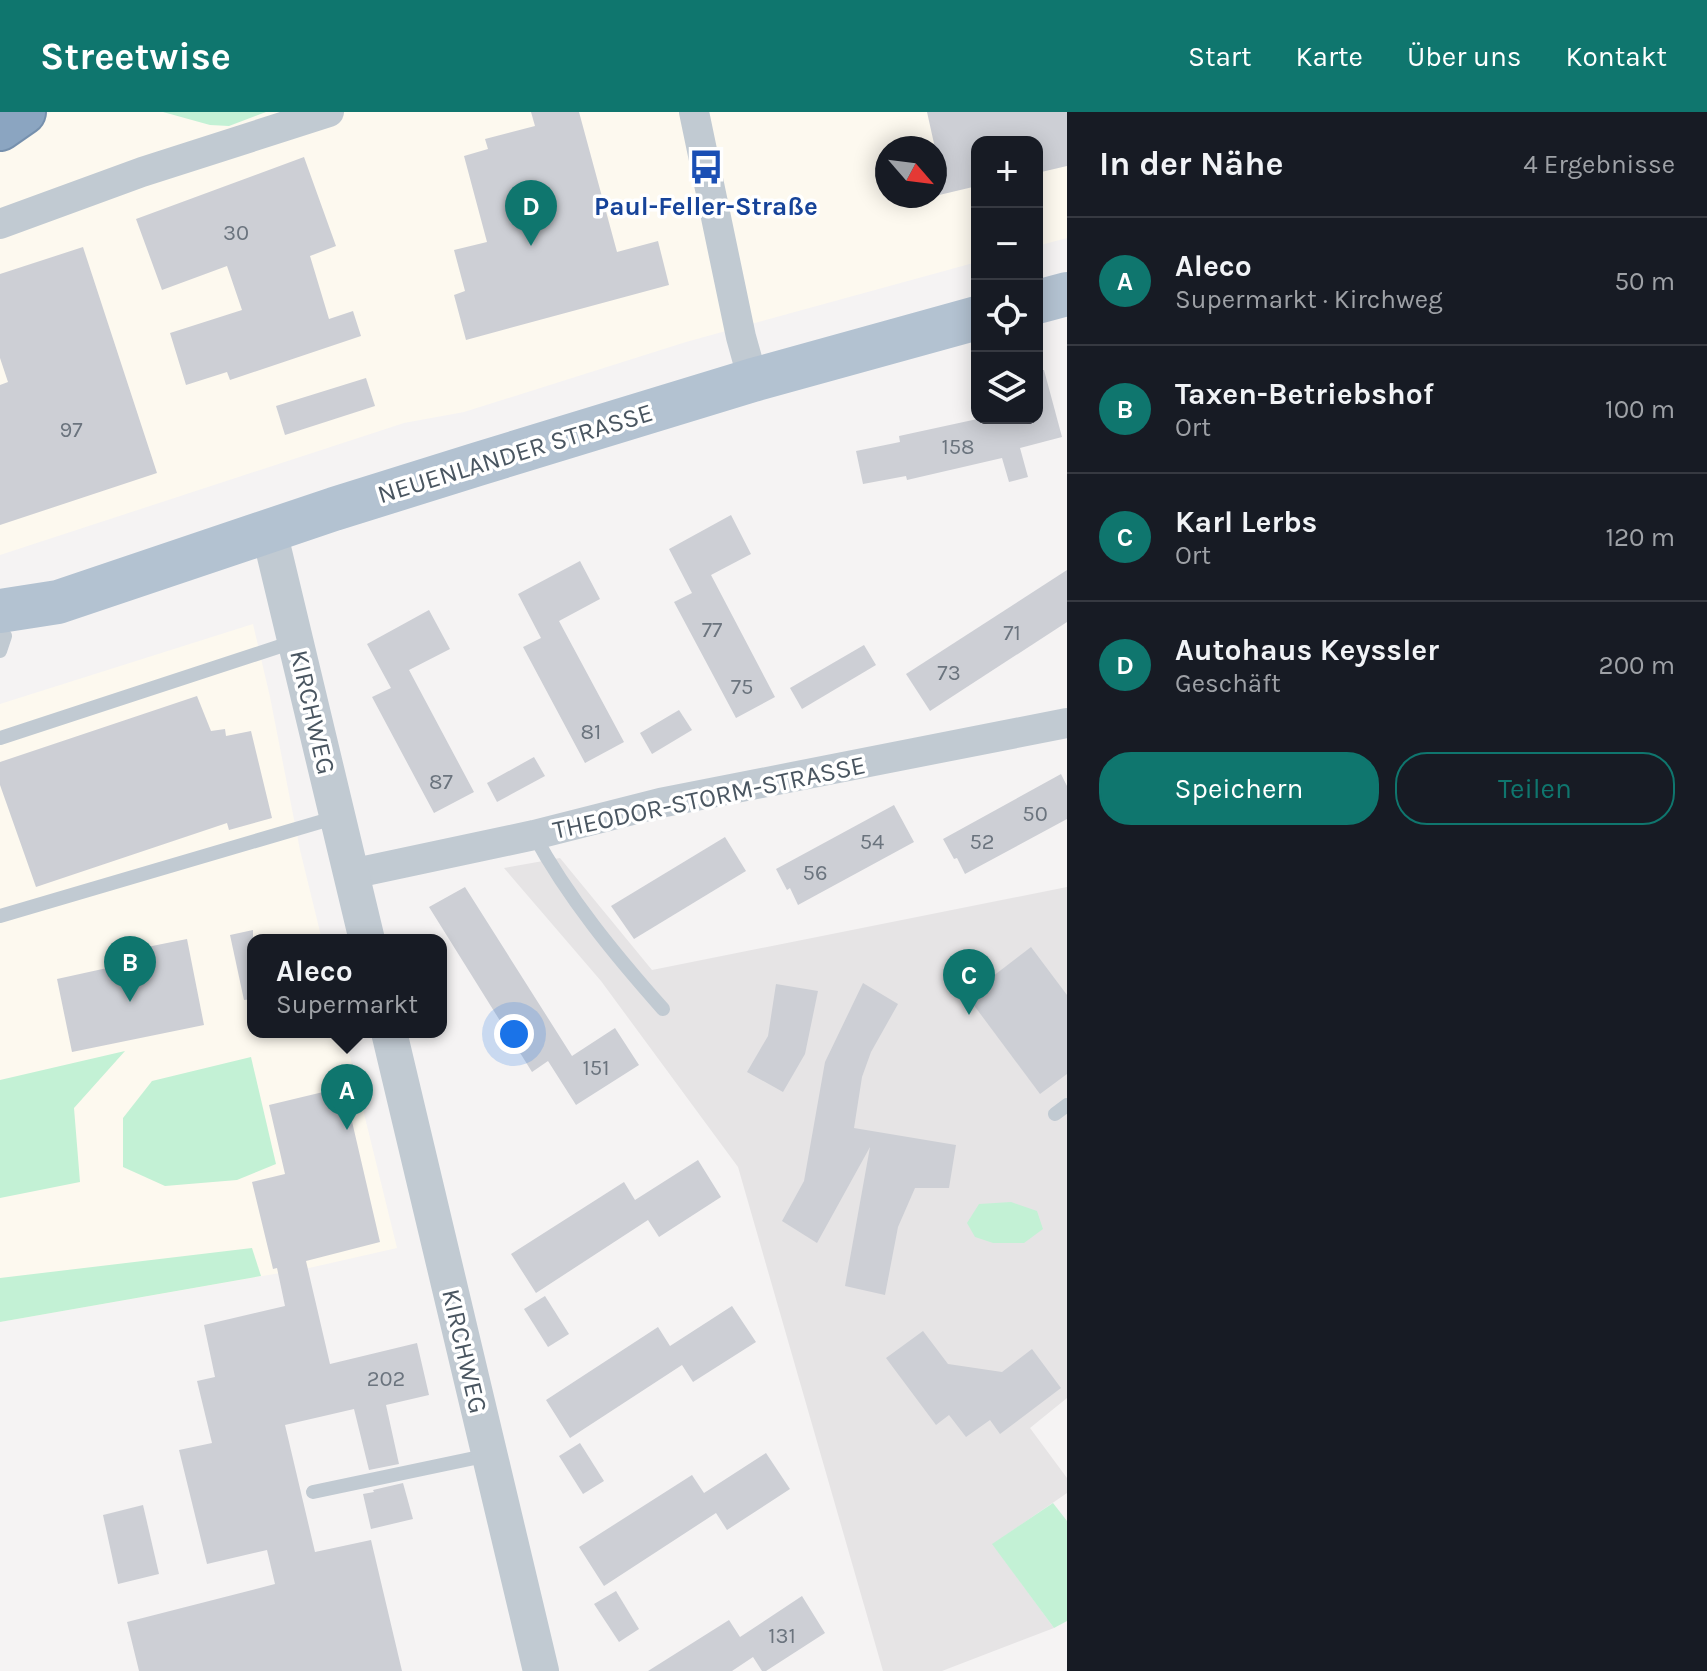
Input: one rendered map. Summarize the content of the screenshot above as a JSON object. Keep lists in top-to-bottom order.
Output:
{
  "streets": {
    "main road": ["NEUENLANDER STRASSE"],
    "street": ["KIRCHWEG", "THEODOR-STORM-STRASSE"]
  },
  "crossings": [
    ["NEUENLANDER STRASSE", "KIRCHWEG"],
    ["KIRCHWEG", "THEODOR-STORM-STRASSE"]
  ],
  "places": {
    "bus stop": ["Paul-Feller-Straße"]
  },
  "house_numbers": [
    "30",
    "97",
    "158",
    "77",
    "71",
    "73",
    "75",
    "81",
    "87",
    "50",
    "54",
    "52",
    "56",
    "151",
    "202",
    "131"
  ],
  "north": "bottom right",
  "page": {
    "header": "Streetwise",
    "nav": [
      "Start",
      "Karte",
      "Über uns",
      "Kontakt"
    ],
    "heading": ["In der Nähe", "4 Ergebnisse"],
    "map_buttons": ["+", "−"],
    "pins": [
      "D",
      "B",
      "C",
      "A"
    ],
    "list": [
      {
        "mark": "A",
        "name": "Aleco",
        "note": "Supermarkt · Kirchweg",
        "value": "50 m"
      },
      {
        "mark": "B",
        "name": "Taxen-Betriebshof",
        "note": "Ort",
        "value": "100 m"
      },
      {
        "mark": "C",
        "name": "Karl Lerbs",
        "note": "Ort",
        "value": "120 m"
      },
      {
        "mark": "D",
        "name": "Autohaus Keyssler",
        "note": "Geschäft",
        "value": "200 m"
      }
    ],
    "buttons": ["Speichern", "Teilen"],
    "popup": ["Aleco", "Supermarkt"]
  }
}
